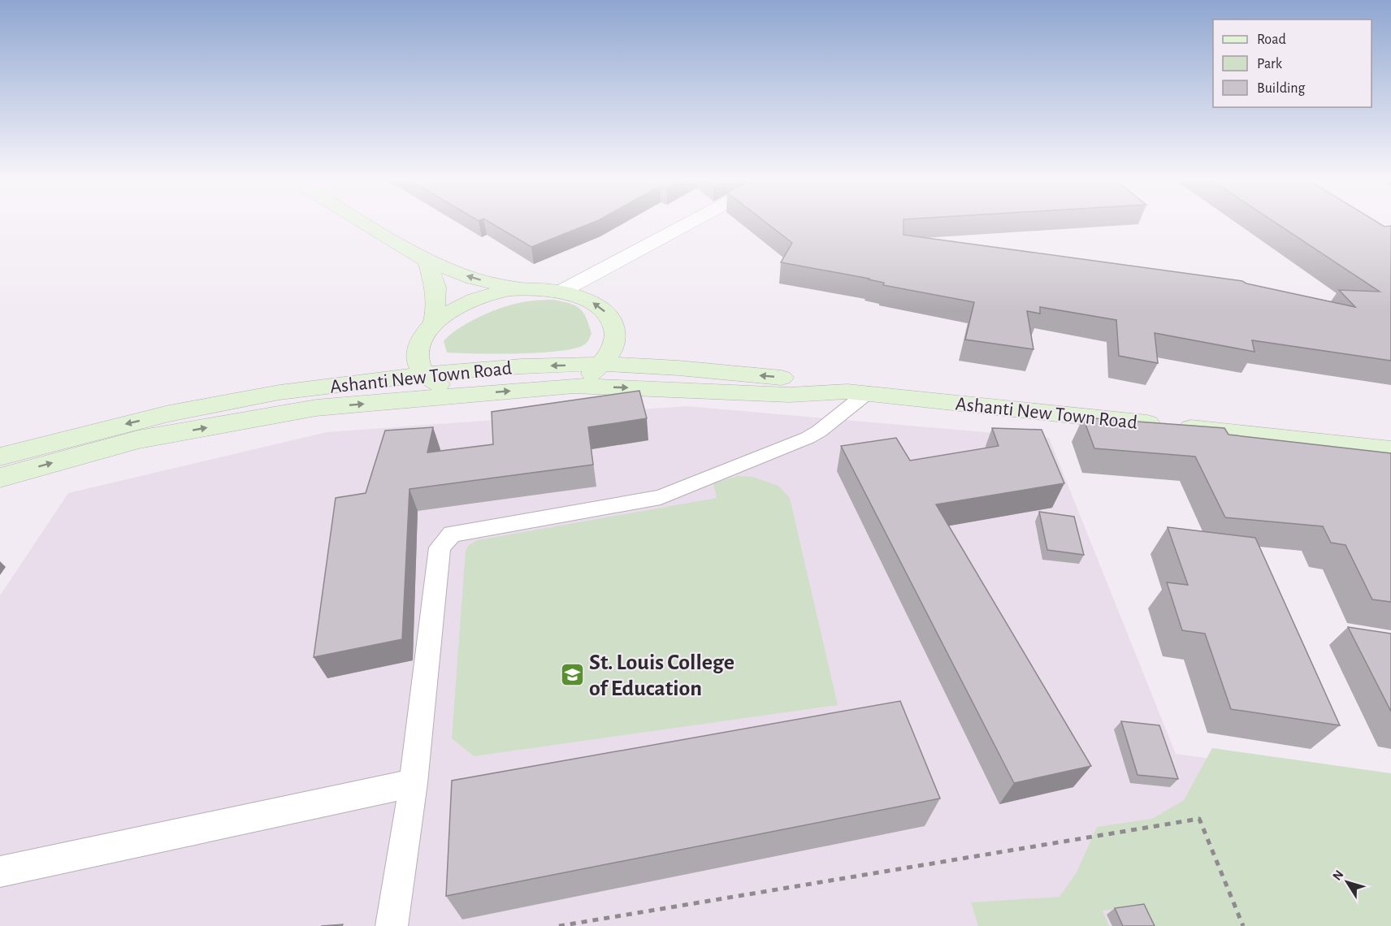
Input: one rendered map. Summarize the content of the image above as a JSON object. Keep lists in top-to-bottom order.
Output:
{
  "streets": {
    "street": ["Ashanti New Town Road"]
  },
  "places": {
    "school or university": ["St. Louis College of Education"]
  },
  "legend": ["Road", "Park", "Building"],
  "north": "top left"
}
